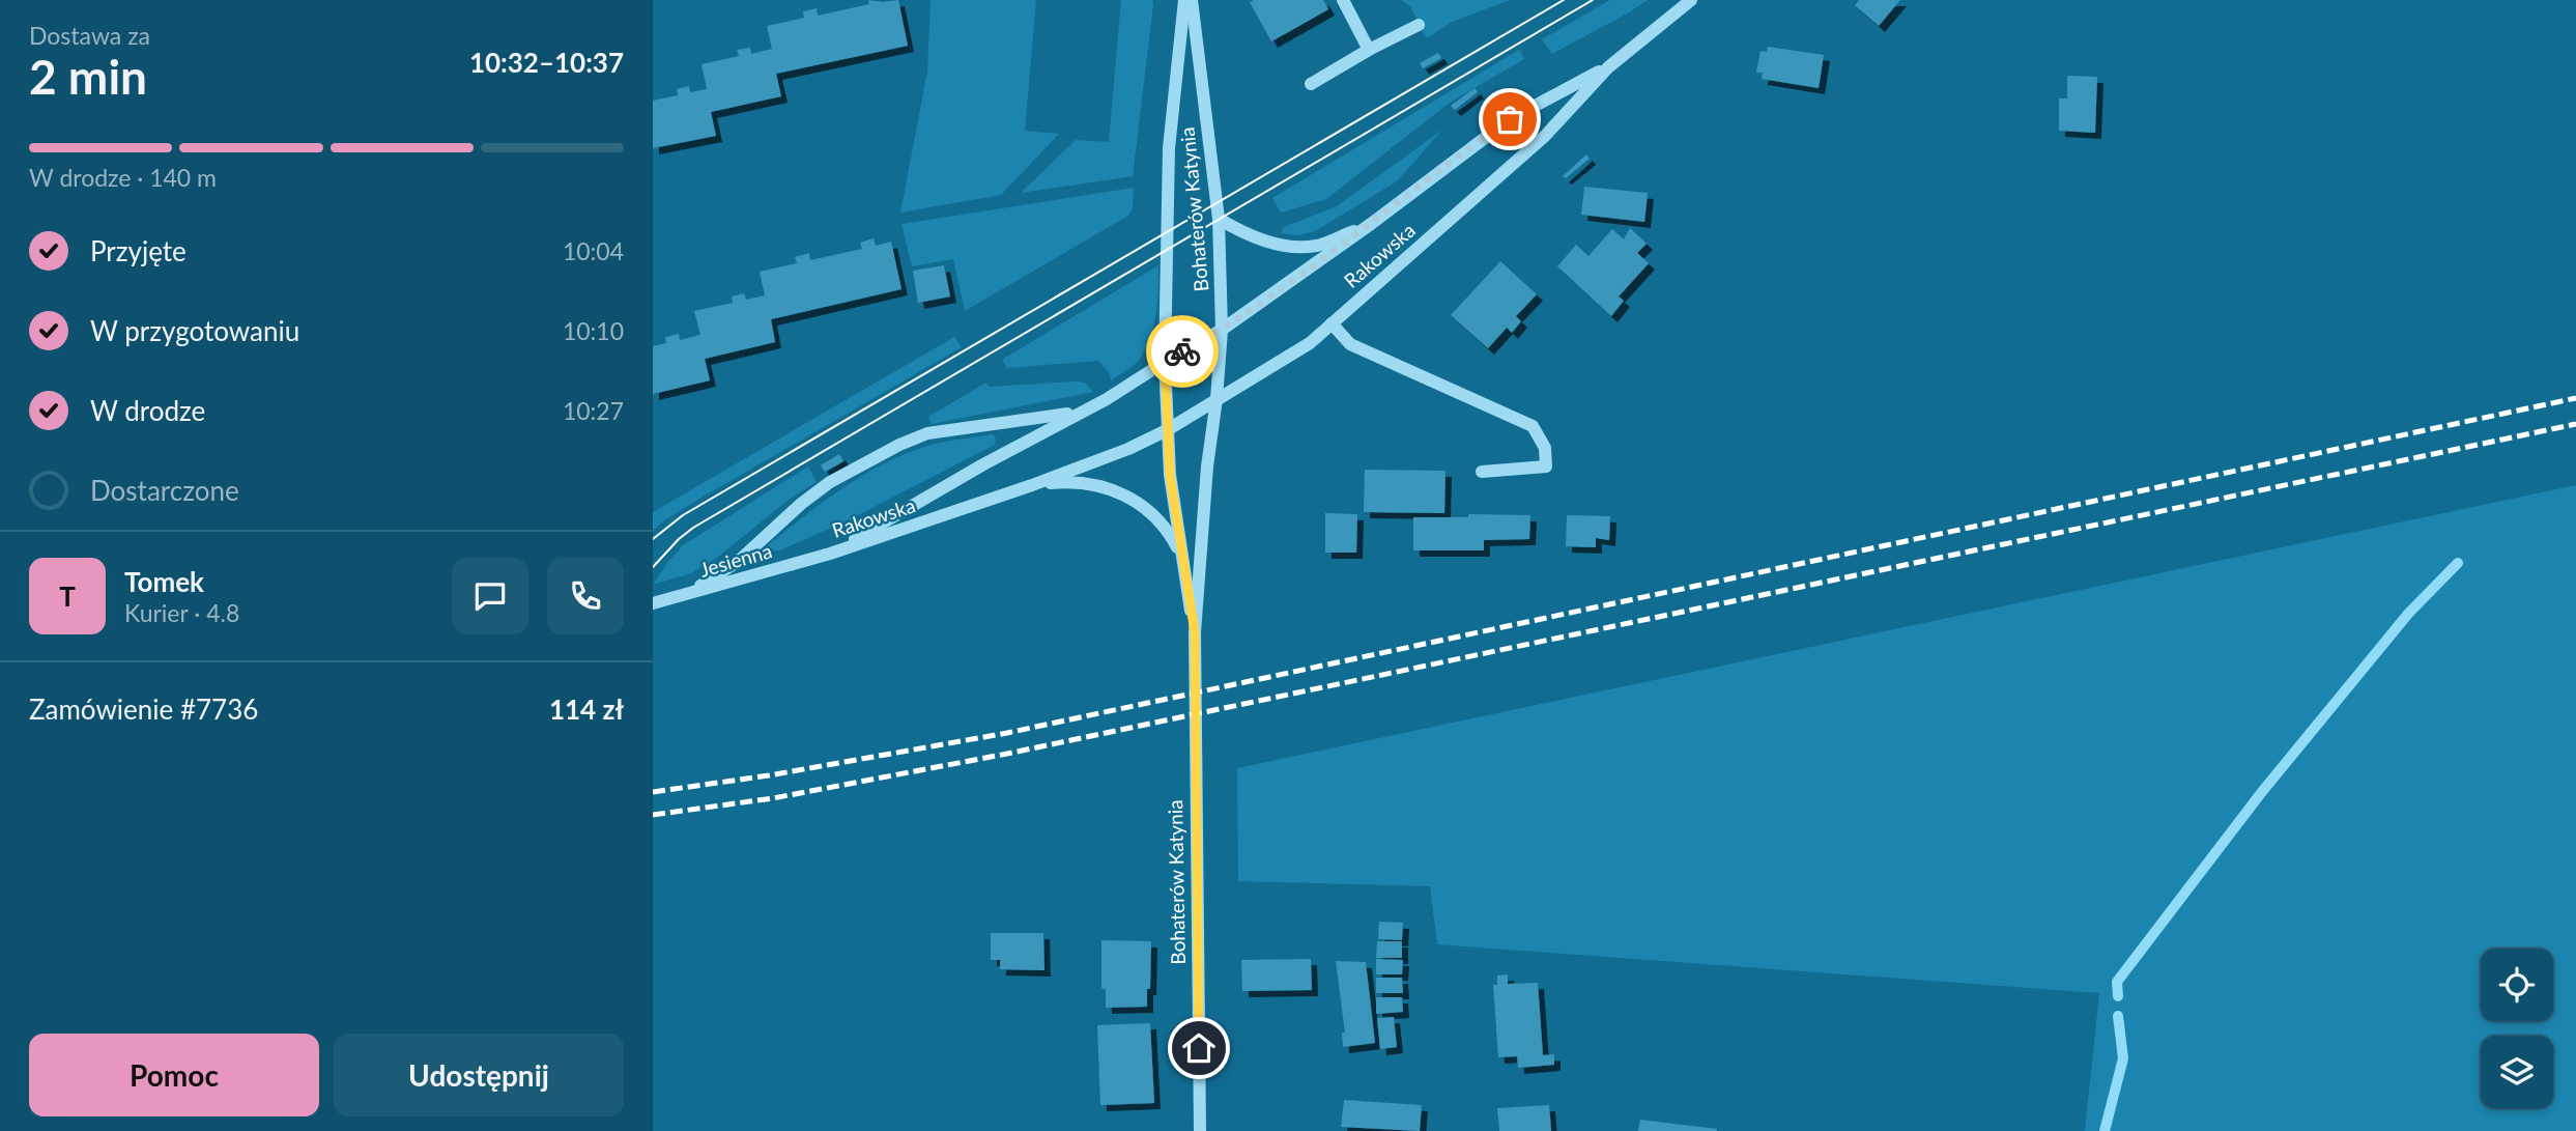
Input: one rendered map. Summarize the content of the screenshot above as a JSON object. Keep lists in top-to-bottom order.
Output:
{
  "streets": {
    "street": ["Bohaterów Katynia", "Rakowska", "Jesienna"]
  },
  "crossings": [
    ["Bohaterów Katynia", "Rakowska"],
    ["Rakowska", "Jesienna"]
  ],
  "page": {
    "heading": ["2 min", "Dostawa za", "10:32–10:37"],
    "panel": [
      "Tomek",
      "Kurier · 4.8",
      "Zamówienie #7736",
      "114 zł"
    ],
    "bar": "W drodze · 140 m",
    "list": [
      ["Przyjęte", "10:04"],
      ["W przygotowaniu", "10:10"],
      ["W drodze", "10:27"],
      "Dostarczone"
    ],
    "round": "T",
    "buttons": ["Pomoc", "Udostępnij"]
  }
}
